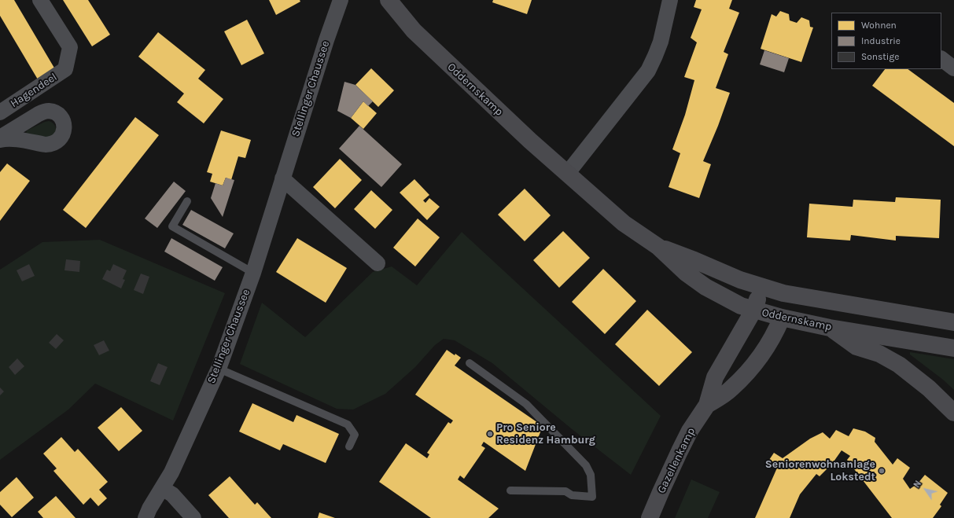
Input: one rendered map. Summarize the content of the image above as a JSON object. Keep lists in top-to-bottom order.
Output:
{
  "streets": {
    "main road": ["Oddernskamp", "Gazellenkamp"],
    "street": ["Stellinger Chaussee", "Hagendeel"]
  },
  "crossings": [
    ["Oddernskamp", "Gazellenkamp"]
  ],
  "places": ["Pro Seniore Residenz Hamburg", "Seniorenwohnanlage Lokstedt"],
  "legend": ["Wohnen", "Industrie", "Sonstige"],
  "north": "top left"
}
